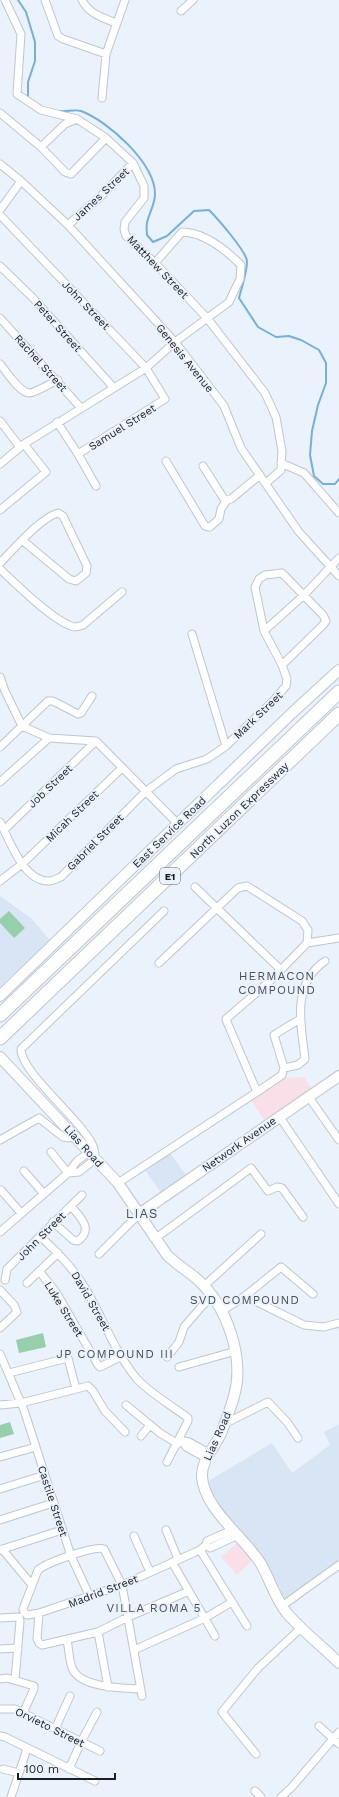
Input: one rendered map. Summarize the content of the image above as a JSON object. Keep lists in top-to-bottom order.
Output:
{
  "streets": {
    "highway": ["North Luzon Expressway", "E1"],
    "main road": ["East Service Road", "Network Avenue", "Lias Road"],
    "street": [
      "James Street",
      "Matthew Street",
      "John Street",
      "Peter Street",
      "Genesis Avenue",
      "Rachel Street",
      "Samuel Street",
      "Mark Street",
      "Job Street",
      "Micah Street",
      "Gabriel Street",
      "David Street",
      "Luke Street",
      "Castile Street",
      "Madrid Street",
      "Orvieto Street"
    ]
  },
  "crossings": [
    ["James Street", "Matthew Street"],
    ["James Street", "Genesis Avenue"],
    ["John Street", "Samuel Street"],
    ["John Street", "David Street"],
    ["Mark Street", "Gabriel Street"],
    ["Job Street", "Gabriel Street"],
    ["Micah Street", "Gabriel Street"],
    ["Network Avenue", "Lias Road"],
    ["Lias Road", "Madrid Street"],
    ["David Street", "Luke Street"],
    ["Castile Street", "Madrid Street"]
  ],
  "districts": [
    "HERMACON COMPOUND",
    "LIAS",
    "SVD COMPOUND",
    "JP COMPOUND III",
    "VILLA ROMA 5"
  ],
  "scale_bar": "100 m"
}
